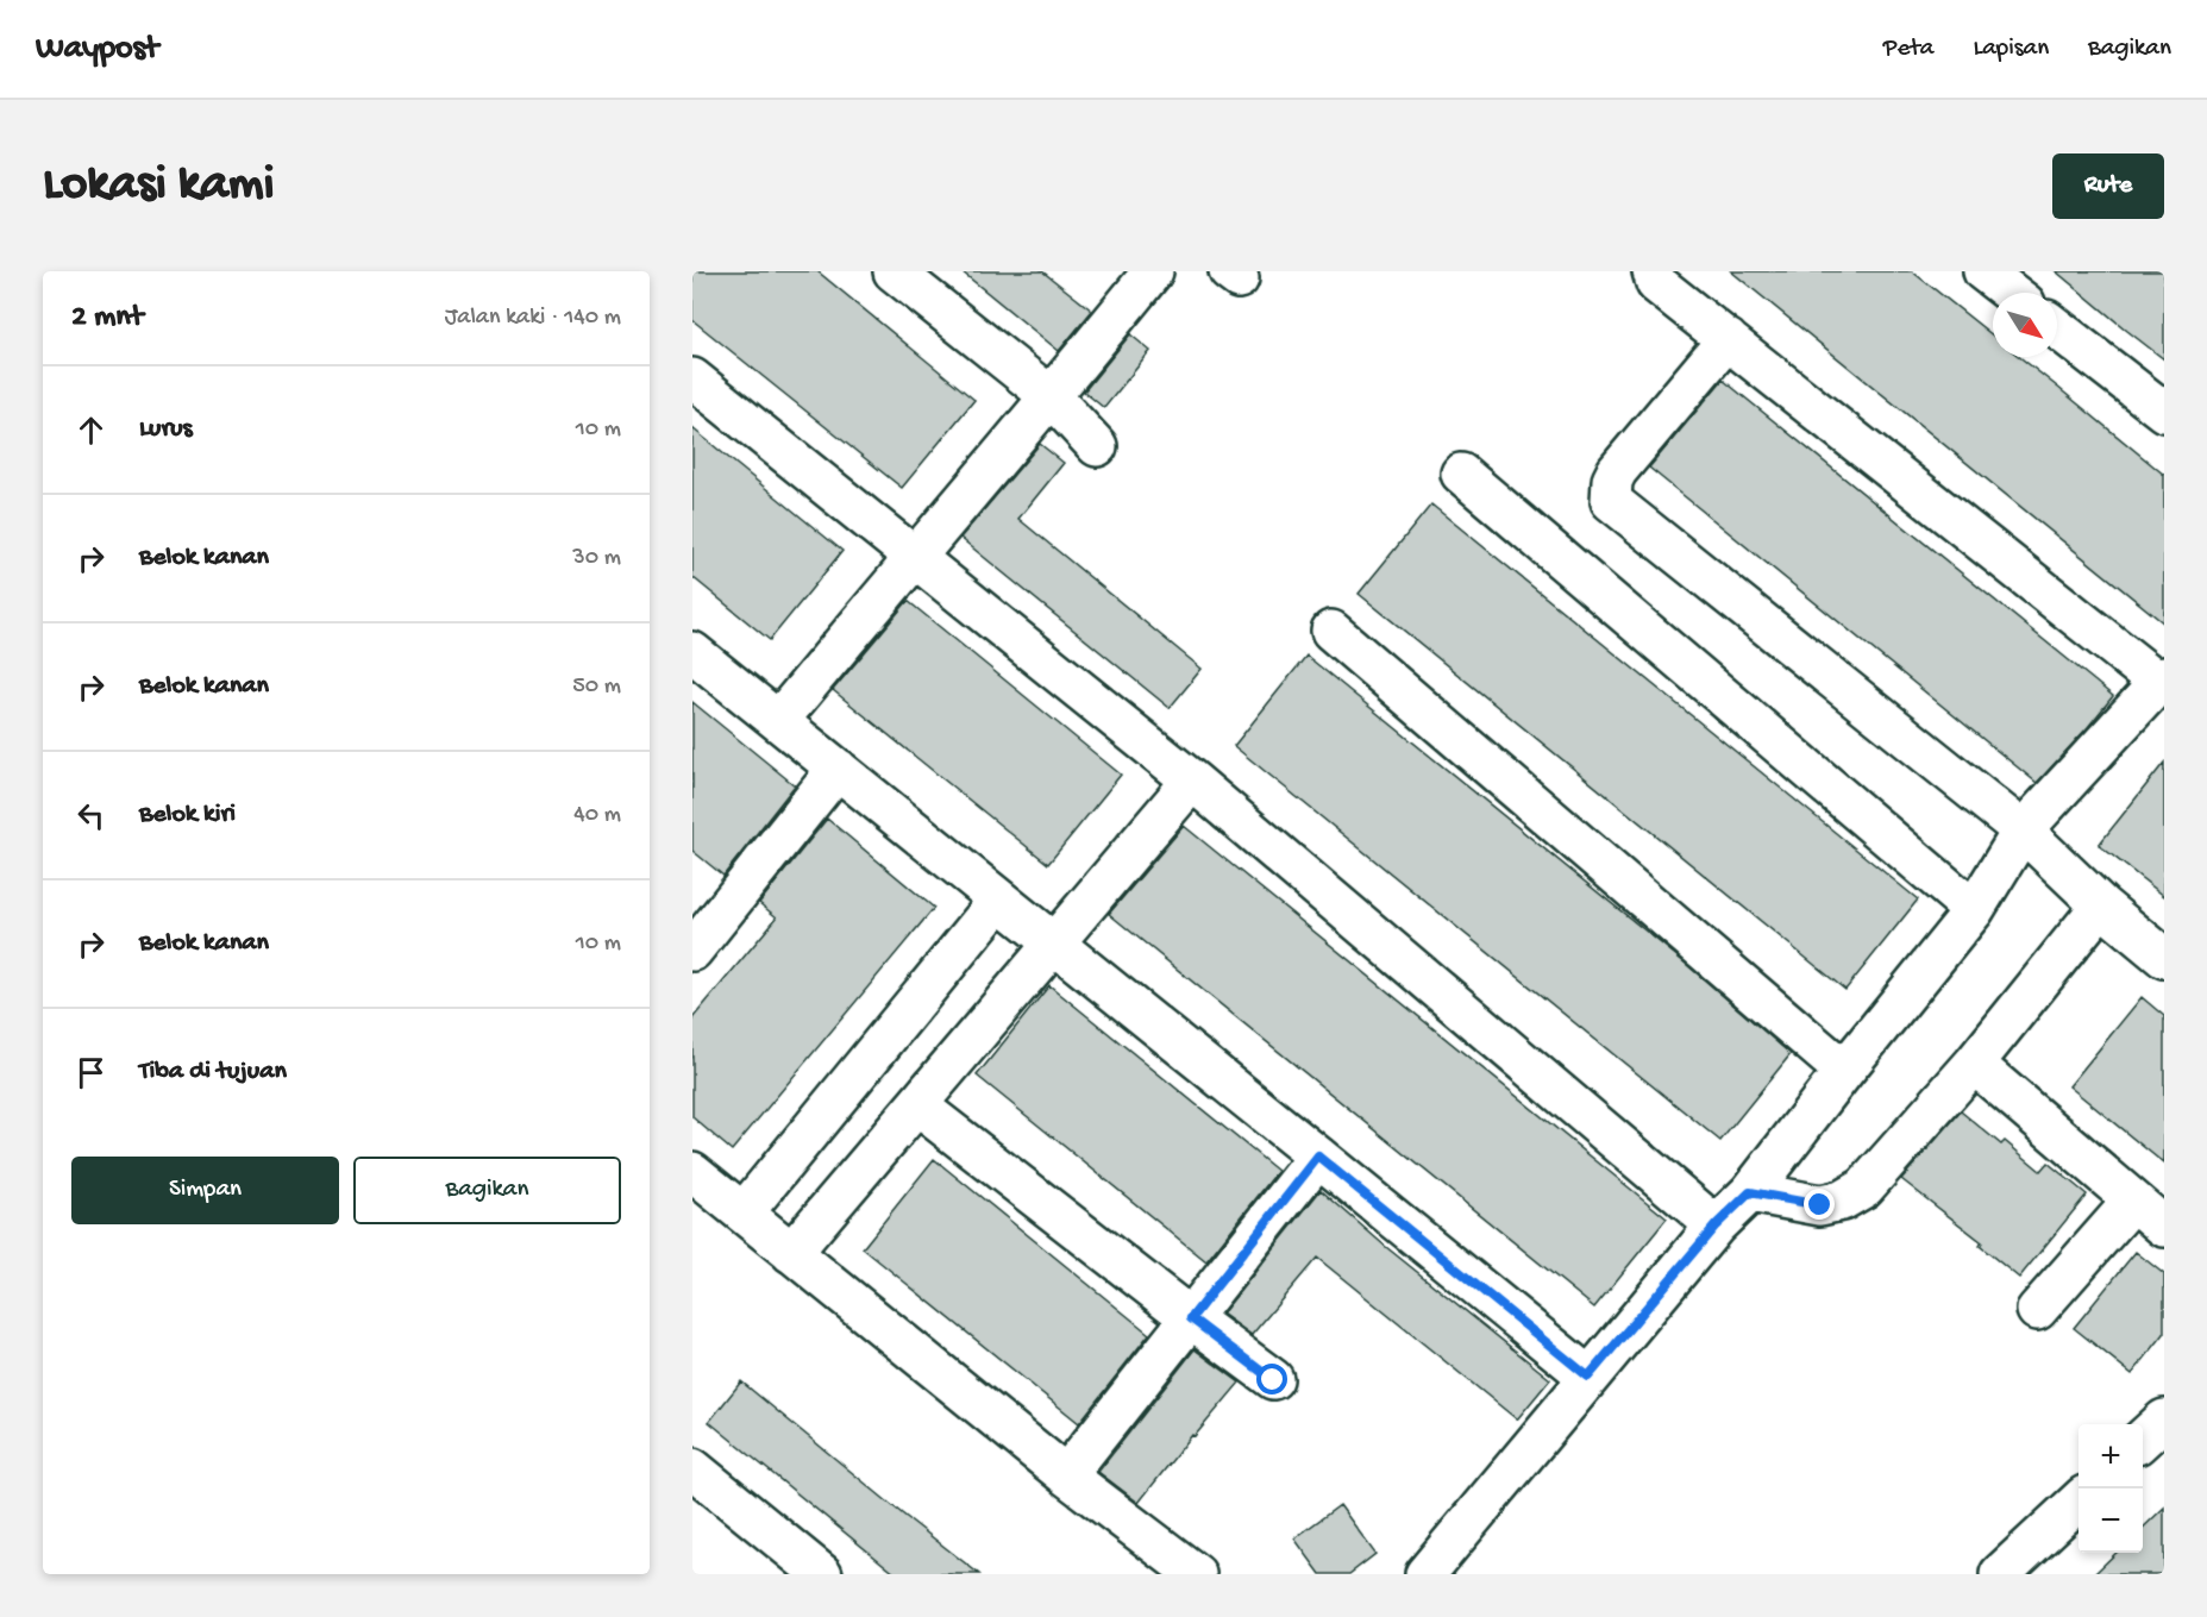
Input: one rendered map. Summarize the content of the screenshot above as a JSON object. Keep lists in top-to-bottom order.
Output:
{
  "north": "bottom right",
  "page": {
    "header": "Waypost",
    "nav": ["Peta", "Lapisan", "Bagikan"],
    "buttons": [
      "Rute",
      ["Simpan", "Bagikan"]
    ],
    "title": "Lokasi kami",
    "heading": ["2 mnt", "Jalan kaki · 140 m"],
    "list": [
      ["Lurus", "10 m"],
      ["Belok kanan", "30 m"],
      ["Belok kanan", "50 m"],
      ["Belok kiri", "40 m"],
      ["Belok kanan", "10 m"],
      "Tiba di tujuan"
    ],
    "map_buttons": ["+", "−"]
  }
}
